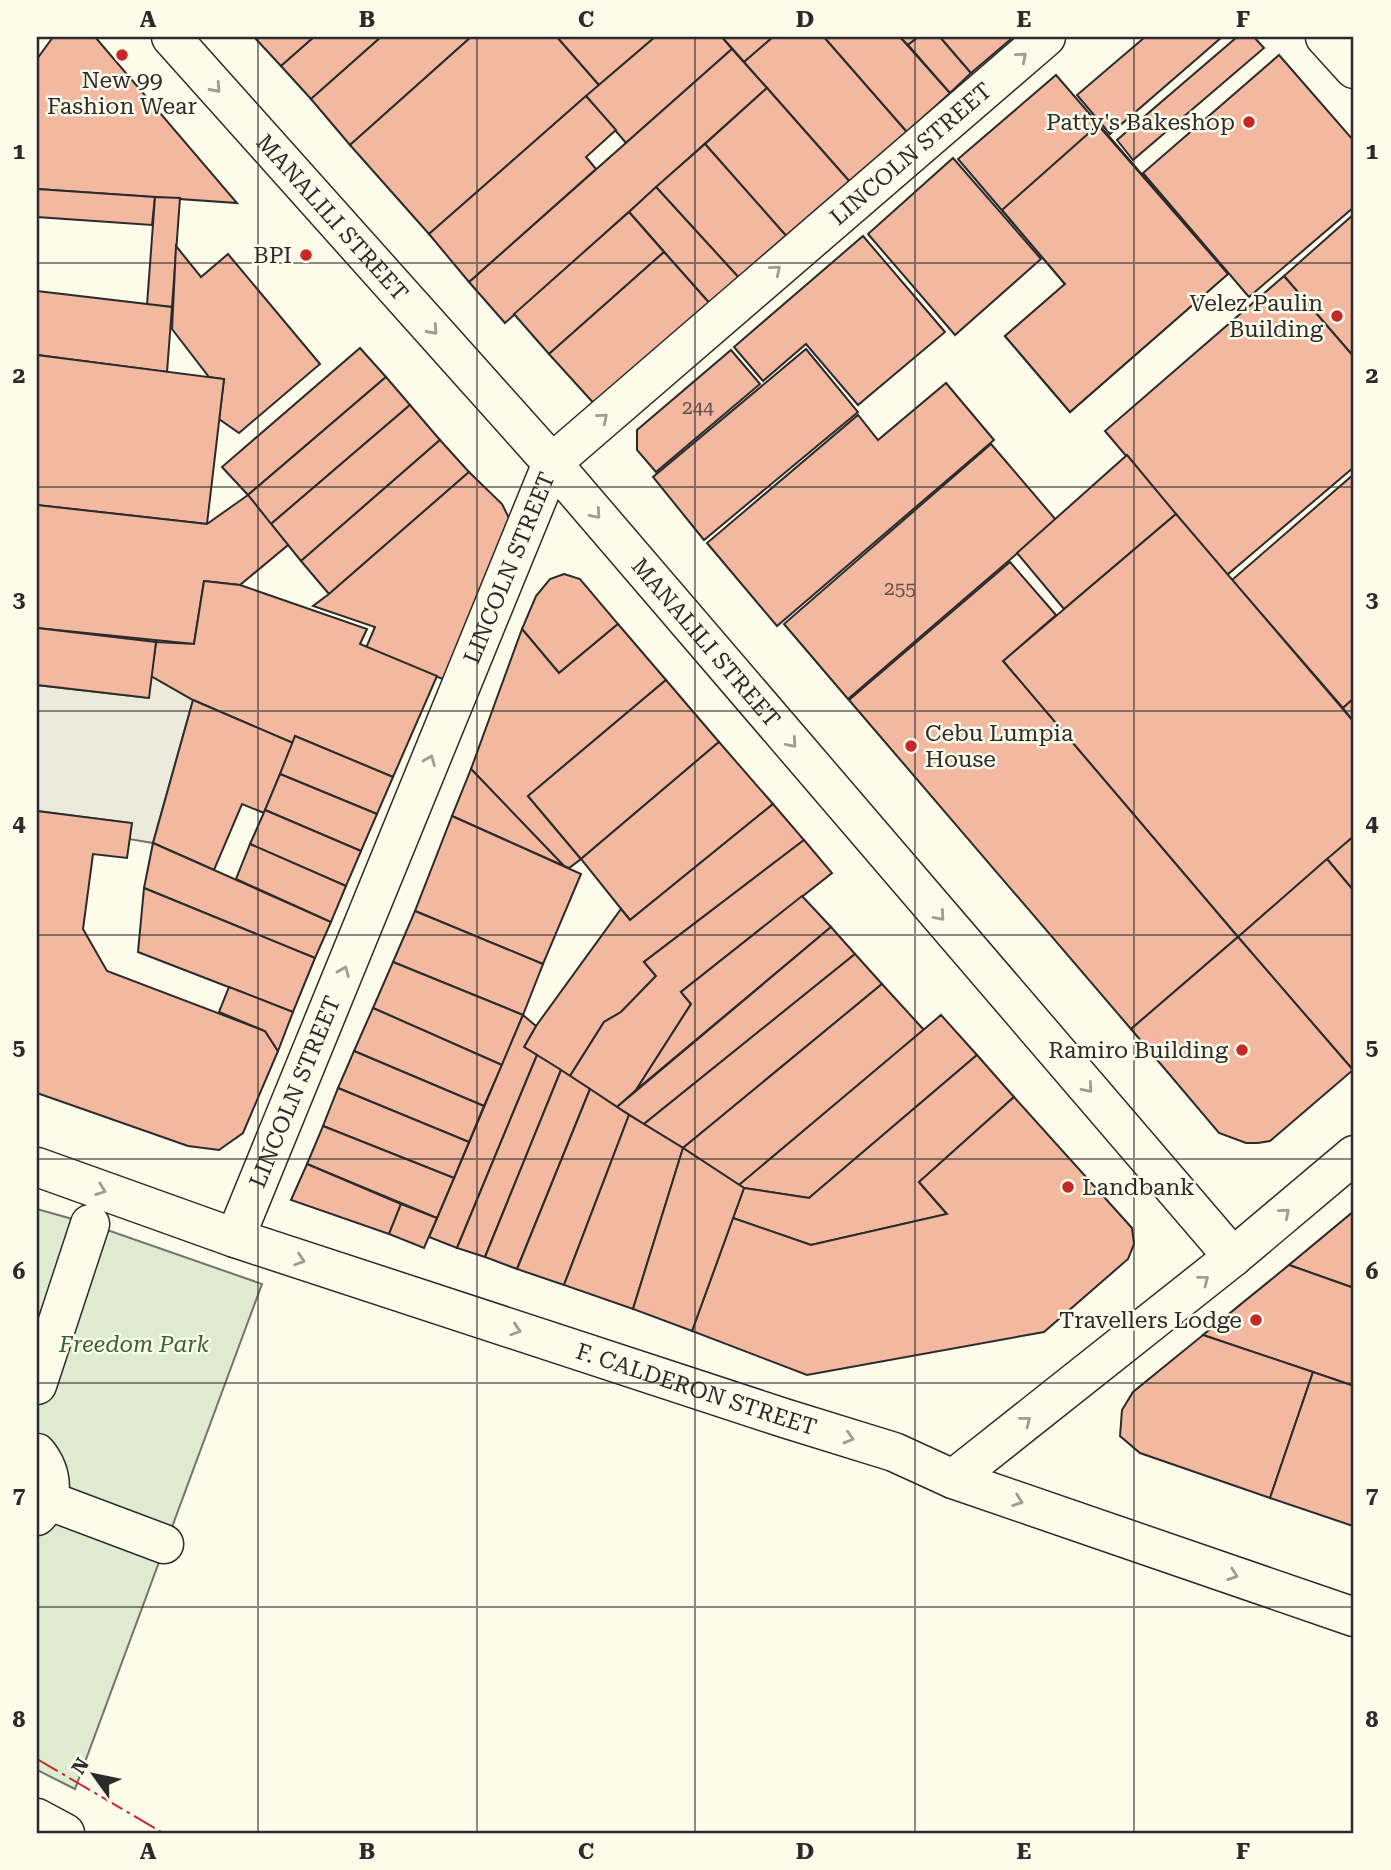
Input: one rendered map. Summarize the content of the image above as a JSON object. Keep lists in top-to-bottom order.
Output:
{
  "streets": {
    "street": ["LINCOLN STREET", "MANALILI STREET", "F. CALDERON STREET"]
  },
  "crossings": [
    ["LINCOLN STREET", "MANALILI STREET"],
    ["LINCOLN STREET", "F. CALDERON STREET"]
  ],
  "one_way": ["LINCOLN STREET", "MANALILI STREET", "F. CALDERON STREET"],
  "parks": ["Freedom Park"],
  "places": [
    "New 99 Fashion Wear",
    "Patty's Bakeshop",
    "BPI",
    "Velez Paulin Building",
    "Cebu Lumpia House",
    "Ramiro Building",
    "Landbank",
    "Travellers Lodge"
  ],
  "house_numbers": ["244", "255"],
  "north": "top left",
  "grid": {
    "columns": [
      "A",
      "B",
      "C",
      "D",
      "E",
      "F"
    ],
    "rows": [
      "1",
      "2",
      "3",
      "4",
      "5",
      "6",
      "7",
      "8"
    ]
  }
}
